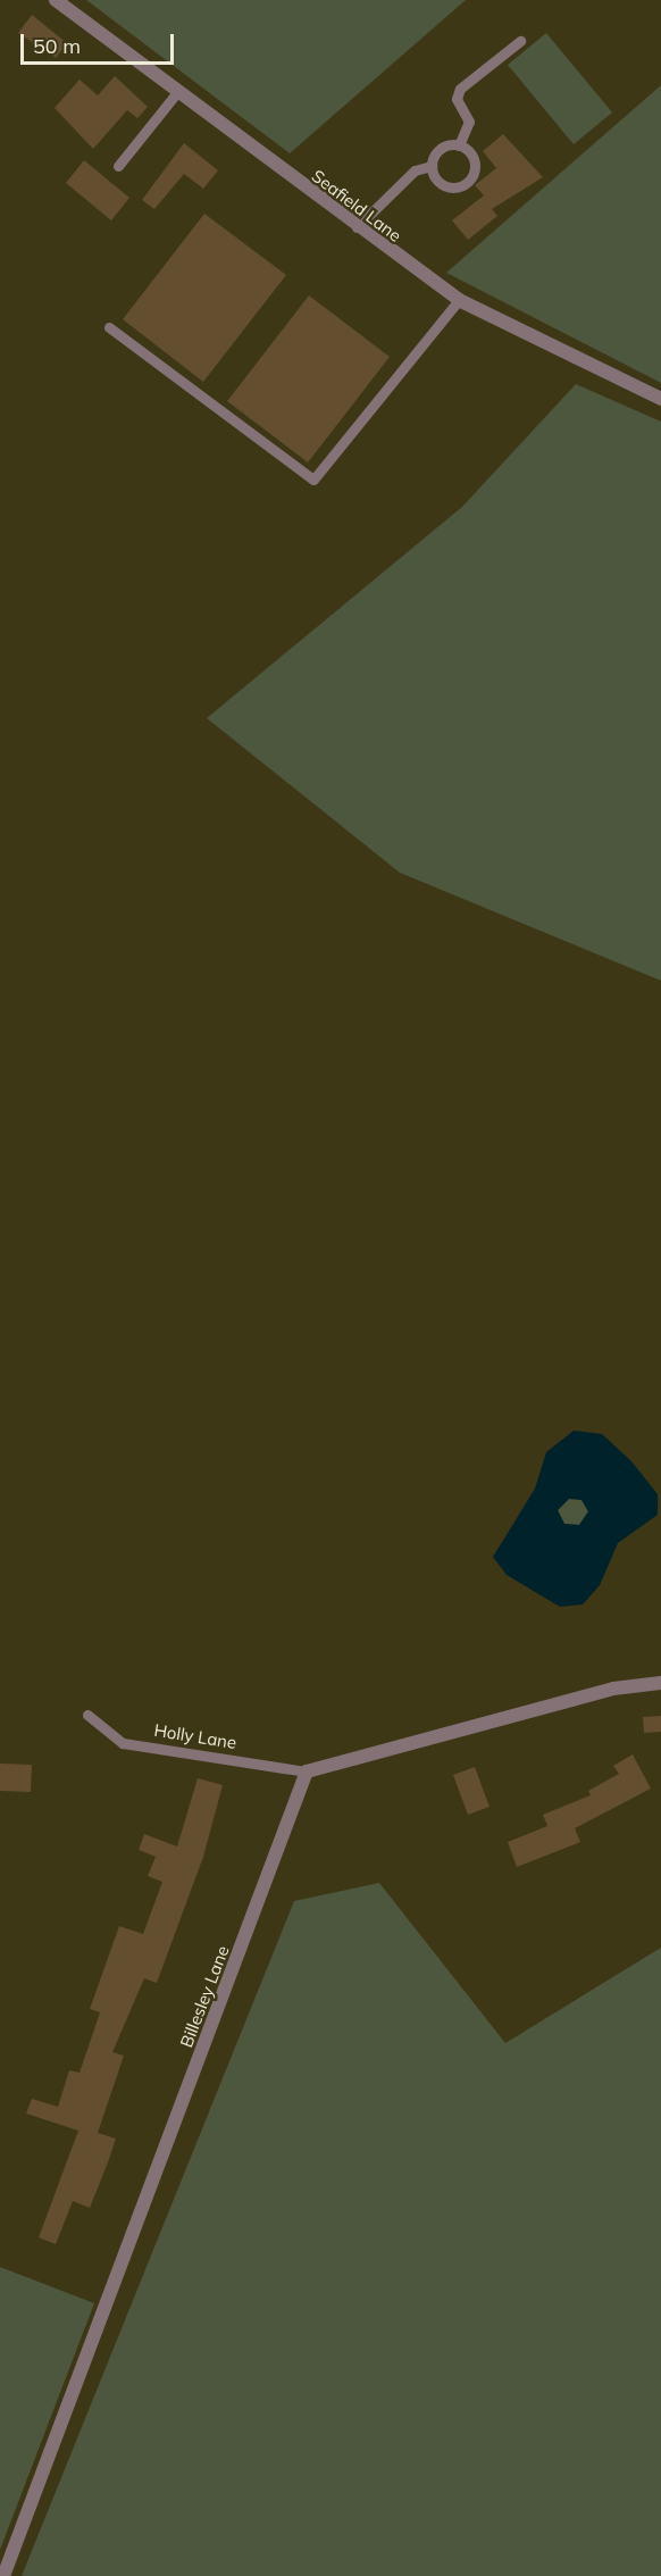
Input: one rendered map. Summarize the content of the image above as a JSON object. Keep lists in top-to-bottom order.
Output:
{
  "streets": {
    "street": ["Seafield Lane", "Billesley Lane"],
    "lane": ["Holly Lane"]
  },
  "crossings": [
    ["Holly Lane", "Billesley Lane"]
  ],
  "scale_bar": "50 m"
}
